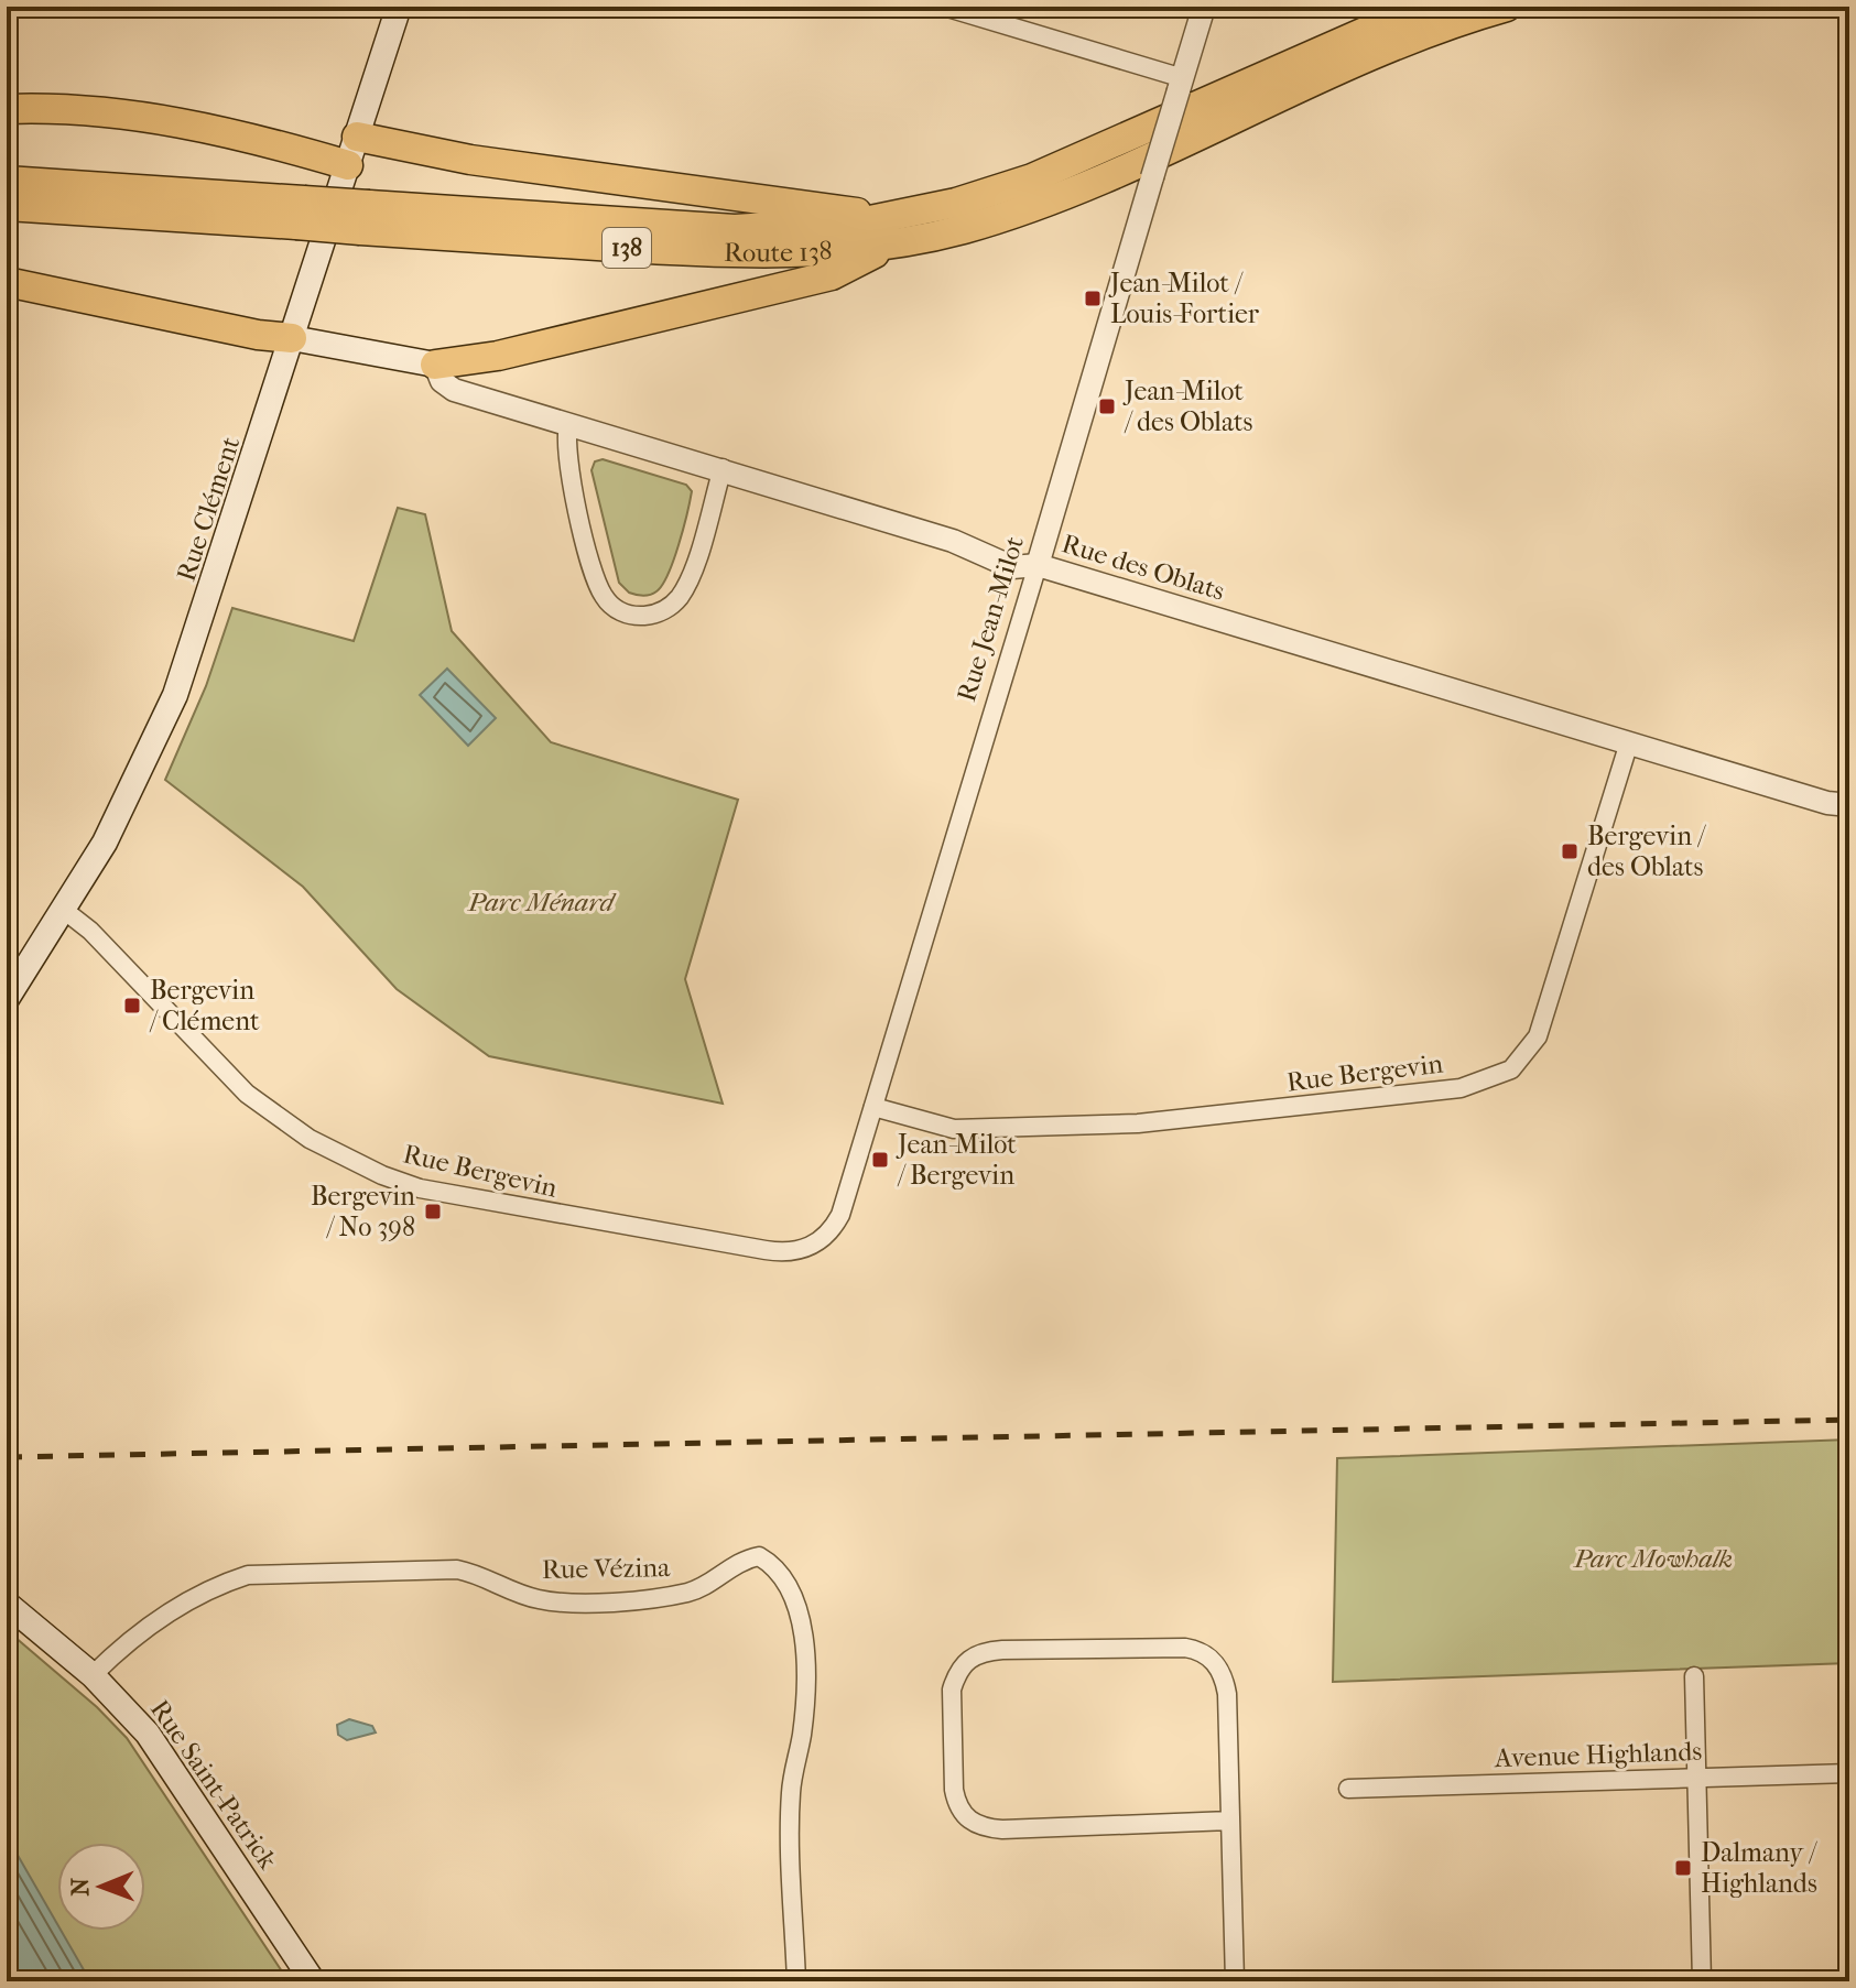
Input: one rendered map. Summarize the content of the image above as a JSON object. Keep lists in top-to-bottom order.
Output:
{
  "streets": {
    "highway": ["138", "Route 138"],
    "main road": ["Rue Clément", "Rue Saint-Patrick"],
    "street": [
      "Rue des Oblats",
      "Rue Jean-Milot",
      "Rue Bergevin",
      "Rue Vézina",
      "Avenue Highlands"
    ]
  },
  "crossings": [
    ["Rue Clément", "Rue Bergevin"],
    ["Rue des Oblats", "Rue Jean-Milot"],
    ["Rue des Oblats", "Rue Bergevin"],
    ["Rue Jean-Milot", "Rue Bergevin"],
    ["Rue Vézina", "Rue Saint-Patrick"]
  ],
  "parks": ["Parc Ménard", "Parc Mowhalk"],
  "places": {
    "transit": [
      "Jean-Milot / Louis-Fortier",
      "Jean-Milot / des Oblats",
      "Bergevin / des Oblats",
      "Bergevin / Clément",
      "Jean-Milot / Bergevin",
      "Bergevin / No 398",
      "Dalmany / Highlands"
    ]
  },
  "north": "left"
}
